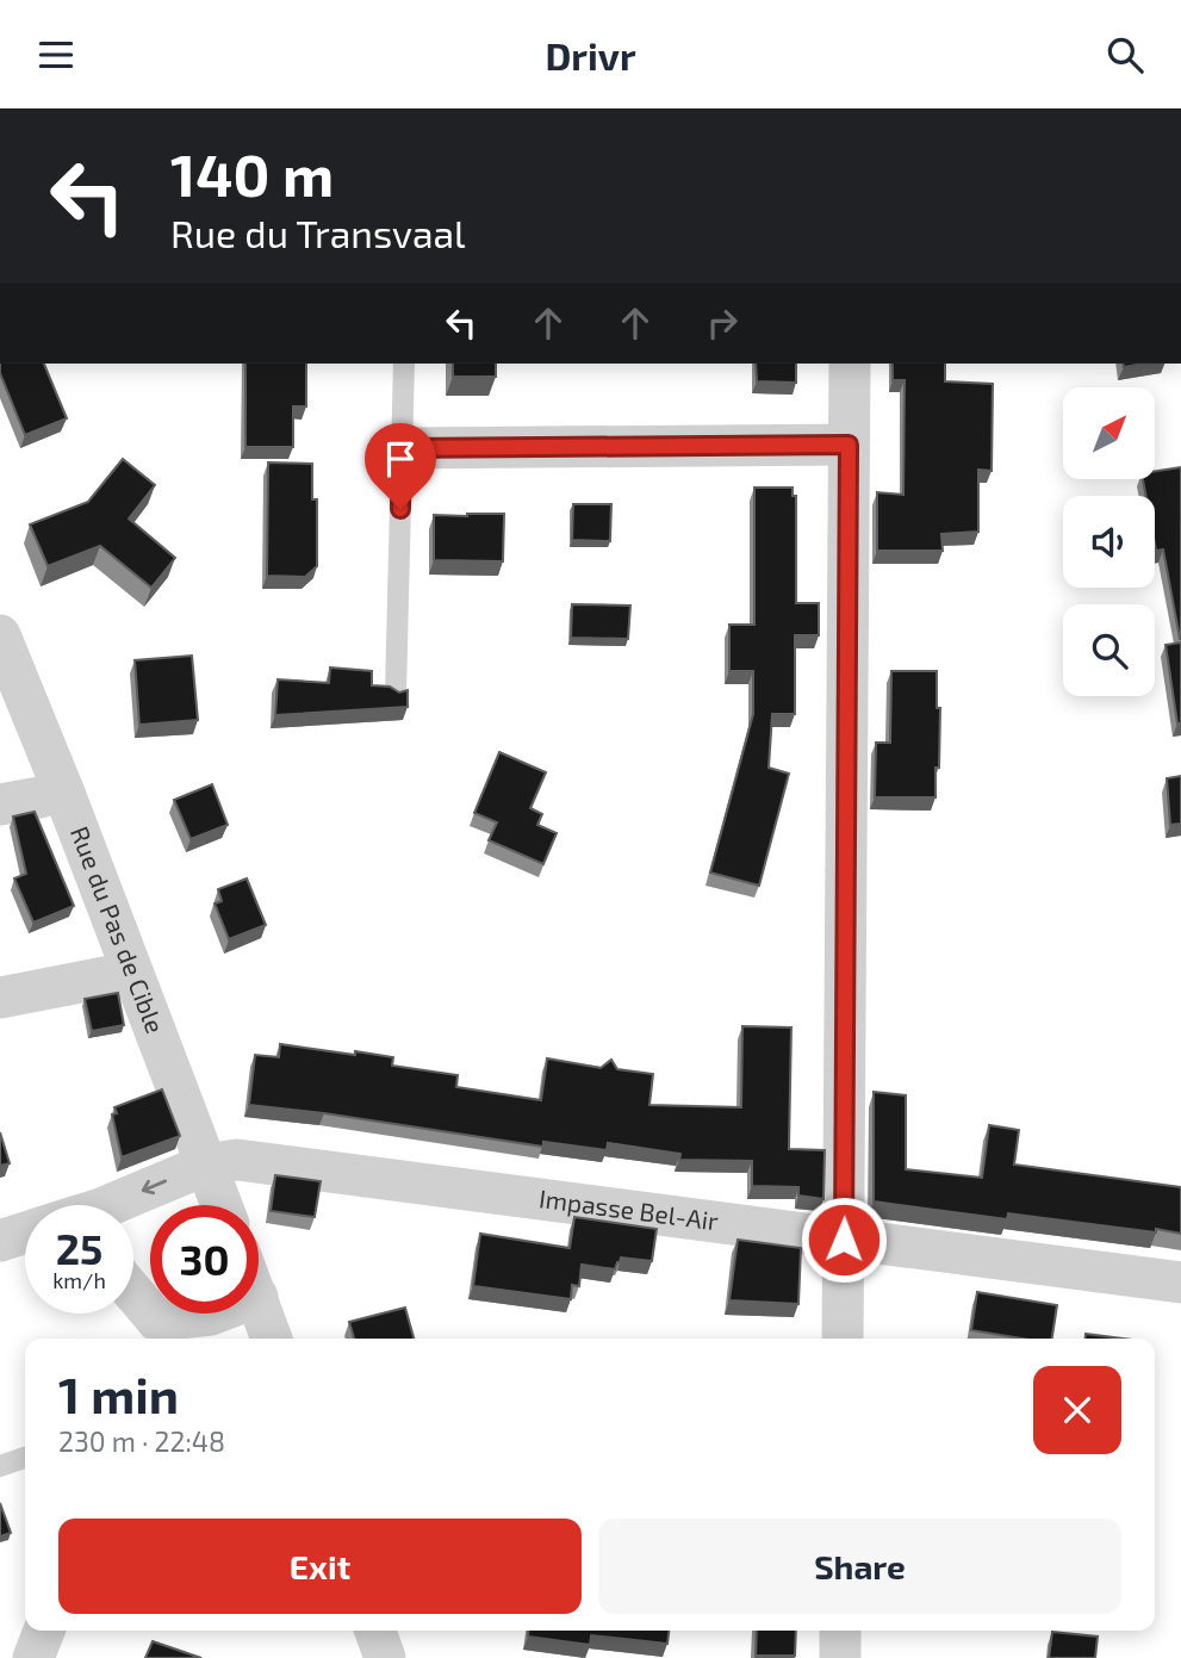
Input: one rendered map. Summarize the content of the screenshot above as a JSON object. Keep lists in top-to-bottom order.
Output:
{
  "streets": {
    "street": ["Rue du Pas de Cible", "Impasse Bel-Air"]
  },
  "crossings": [
    ["Rue du Pas de Cible", "Impasse Bel-Air"]
  ],
  "north": "top right",
  "page": {
    "header": "Drivr",
    "turn": ["140 m", "Rue du Transvaal"],
    "speed": "25 km/h",
    "limit": "30",
    "heading": ["1 min", "230 m · 22:48"],
    "buttons": ["Exit", "Share"]
  }
}
